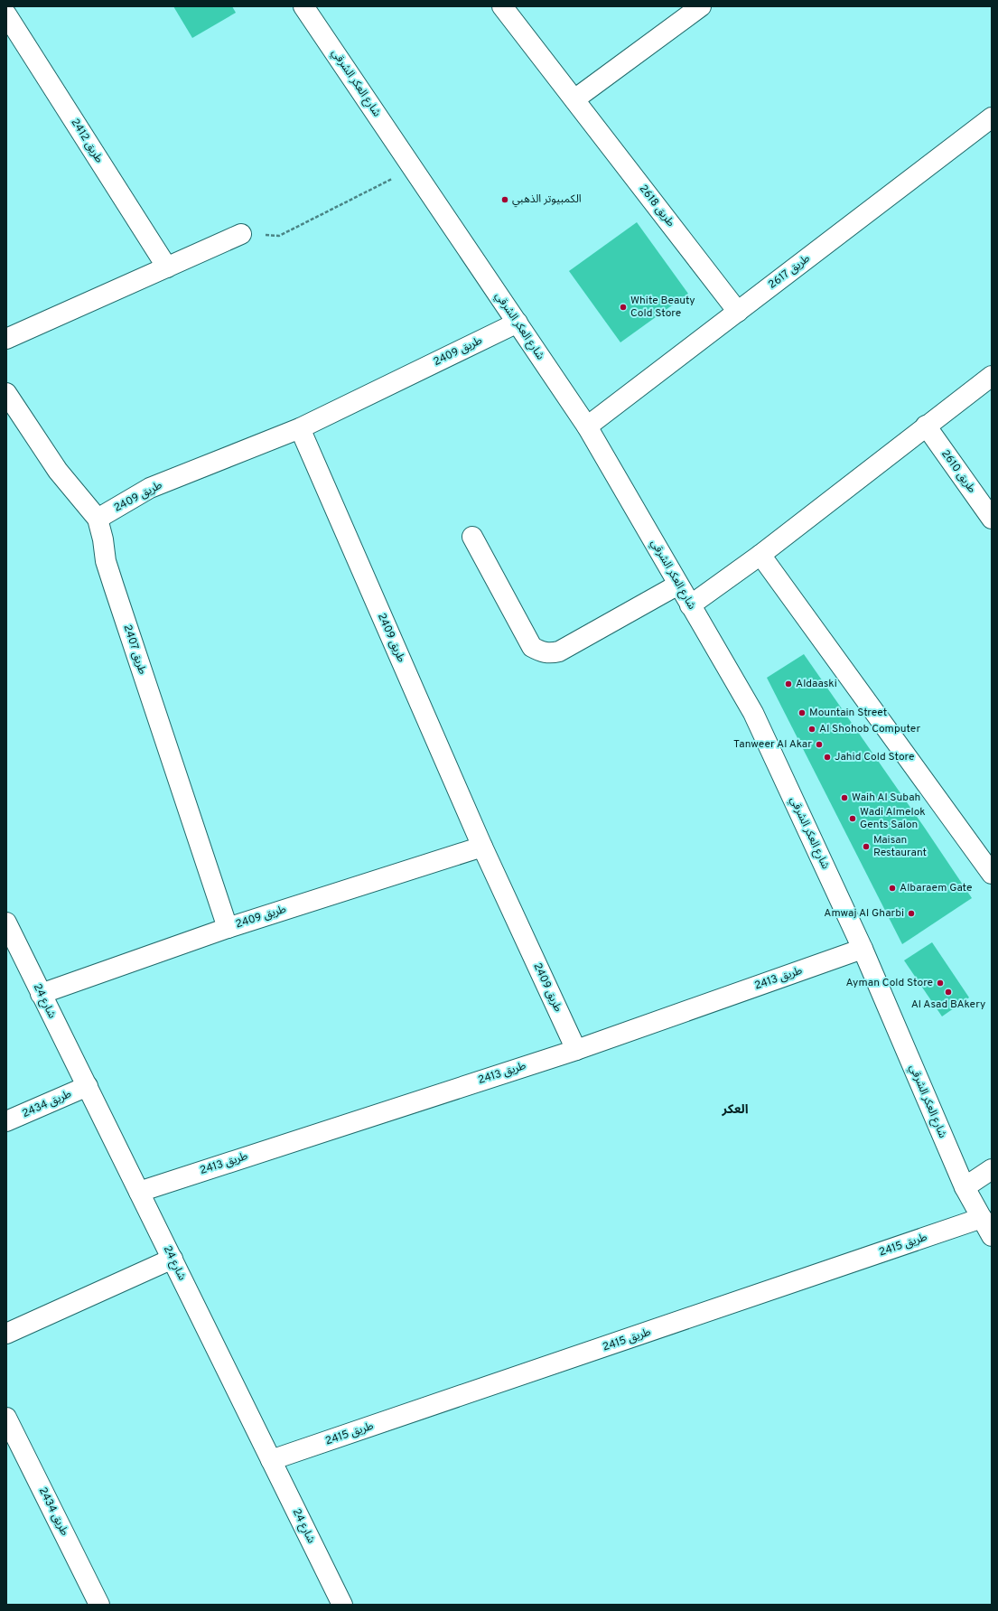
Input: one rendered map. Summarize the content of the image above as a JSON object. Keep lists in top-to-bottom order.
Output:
{
  "streets": {
    "street": [
      "شارع العكر الشرقي",
      "طريق 2412",
      "طريق 2618",
      "طريق 2617",
      "طريق 2409",
      "طريق 2610",
      "طريق 2407",
      "طريق 2413",
      "شارع 24",
      "طريق 2434",
      "طريق 2415"
    ]
  },
  "crossings": [
    ["شارع العكر الشرقي", "طريق 2617"],
    ["شارع العكر الشرقي", "طريق 2409"],
    ["شارع العكر الشرقي", "طريق 2413"],
    ["شارع العكر الشرقي", "طريق 2415"],
    ["طريق 2618", "طريق 2617"],
    ["طريق 2409", "طريق 2407"],
    ["طريق 2409", "طريق 2413"],
    ["طريق 2409", "شارع 24"],
    ["طريق 2413", "شارع 24"],
    ["شارع 24", "طريق 2434"],
    ["شارع 24", "طريق 2415"]
  ],
  "districts": ["العكر"],
  "places": [
    "الكمبيوتر الذهبي",
    "White Beauty Cold Store",
    "Aldaaski",
    "Mountain Street",
    "Al Shohob Computer",
    "Tanweer Al Akar",
    "Jahid Cold Store",
    "Waih Al Subah",
    "Wadi Almelok Gents Salon",
    "Maisan Restaurant",
    "Albaraem Gate",
    "Amwaj Al Gharbi",
    "Ayman Cold Store",
    "Al Asad BAkery"
  ]
}
